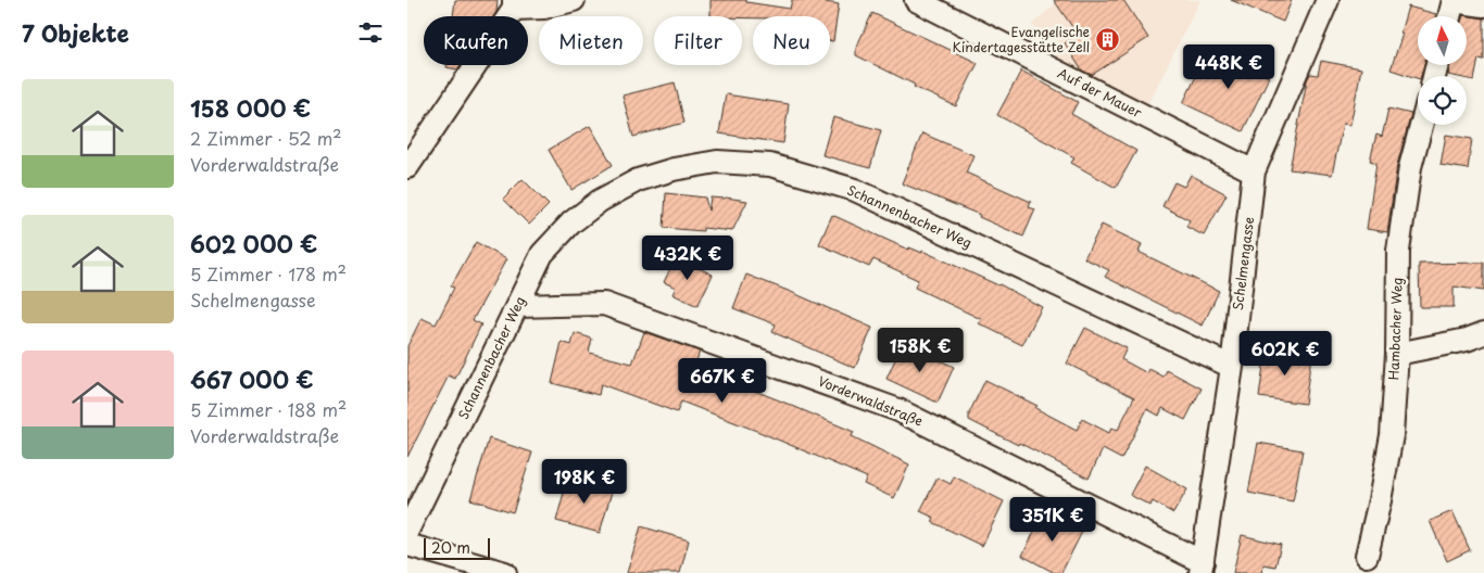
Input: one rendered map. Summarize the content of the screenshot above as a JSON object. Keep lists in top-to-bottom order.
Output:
{
  "streets": {
    "street": [
      "Auf der Mauer",
      "Schannenbacher Weg",
      "Schelmengasse",
      "Hambacher Weg",
      "Vorderwaldstraße"
    ]
  },
  "crossings": [
    ["Auf der Mauer", "Schelmengasse"],
    ["Schannenbacher Weg", "Schelmengasse"],
    ["Schannenbacher Weg", "Vorderwaldstraße"],
    ["Schelmengasse", "Vorderwaldstraße"]
  ],
  "places": {
    "building": ["Evangelische Kindertagesstätte Zell"]
  },
  "scale_bar": "20 m",
  "north": "top",
  "page": {
    "heading": "7 Objekte",
    "chip": [
      "Kaufen",
      "Mieten",
      "Filter",
      "Neu"
    ],
    "price": [
      "448K €",
      "432K €",
      "158K €",
      "602K €",
      "667K €",
      "198K €",
      "351K €"
    ],
    "list": [
      {
        "name": "158 000 €",
        "note": "2 Zimmer · 52 m² · Vorderwaldstraße"
      },
      {
        "name": "602 000 €",
        "note": "5 Zimmer · 178 m² · Schelmengasse"
      },
      {
        "name": "667 000 €",
        "note": "5 Zimmer · 188 m² · Vorderwaldstraße"
      }
    ],
    "scale": "20 m"
  }
}
